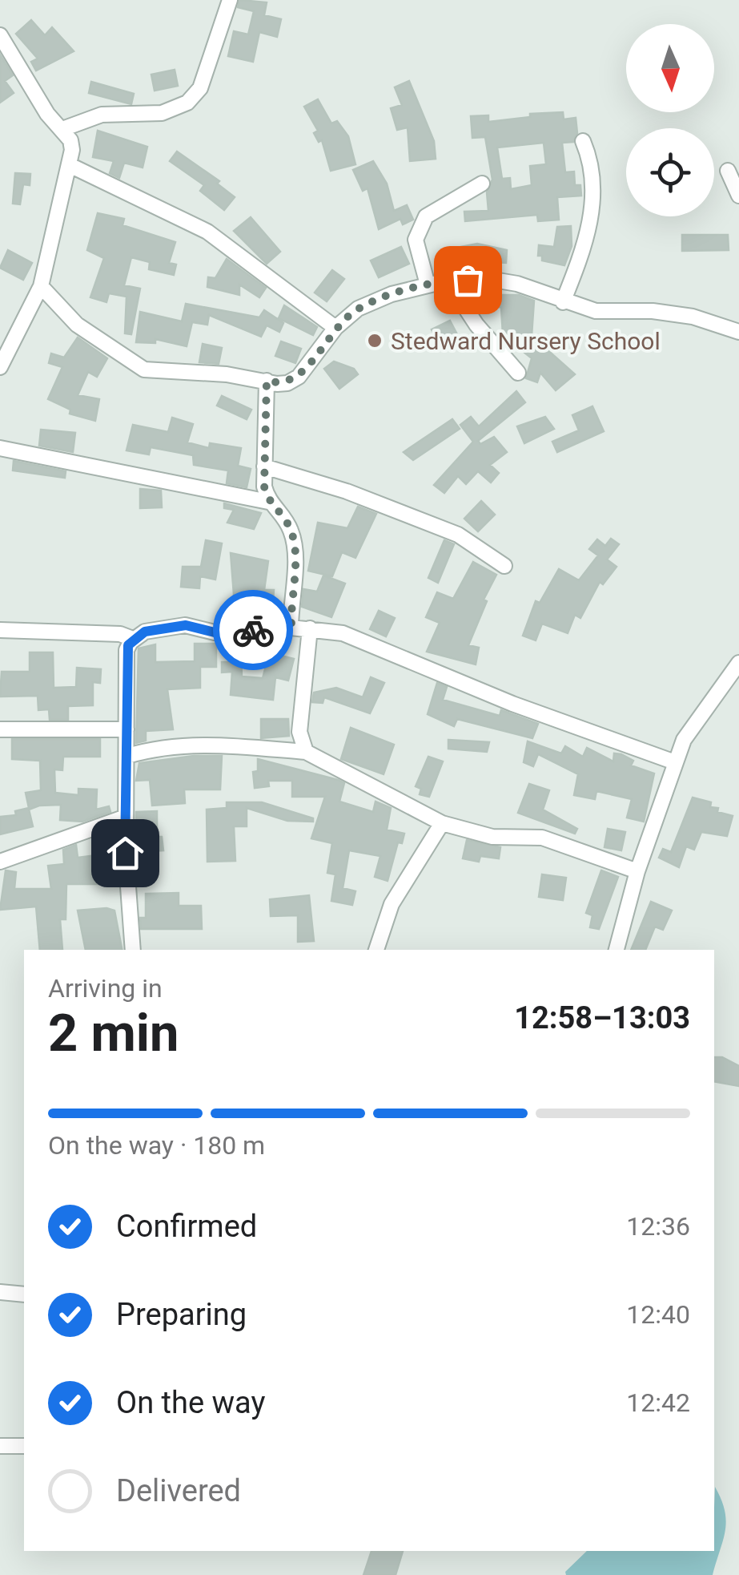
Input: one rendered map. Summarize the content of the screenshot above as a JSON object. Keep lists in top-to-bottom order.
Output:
{
  "places": ["Stedward Nursery School"],
  "north": "bottom",
  "page": {
    "heading": ["2 min", "Arriving in", "12:58–13:03"],
    "bar": "On the way · 180 m",
    "list": [
      ["Confirmed", "12:36"],
      ["Preparing", "12:40"],
      ["On the way", "12:42"],
      "Delivered"
    ]
  }
}
